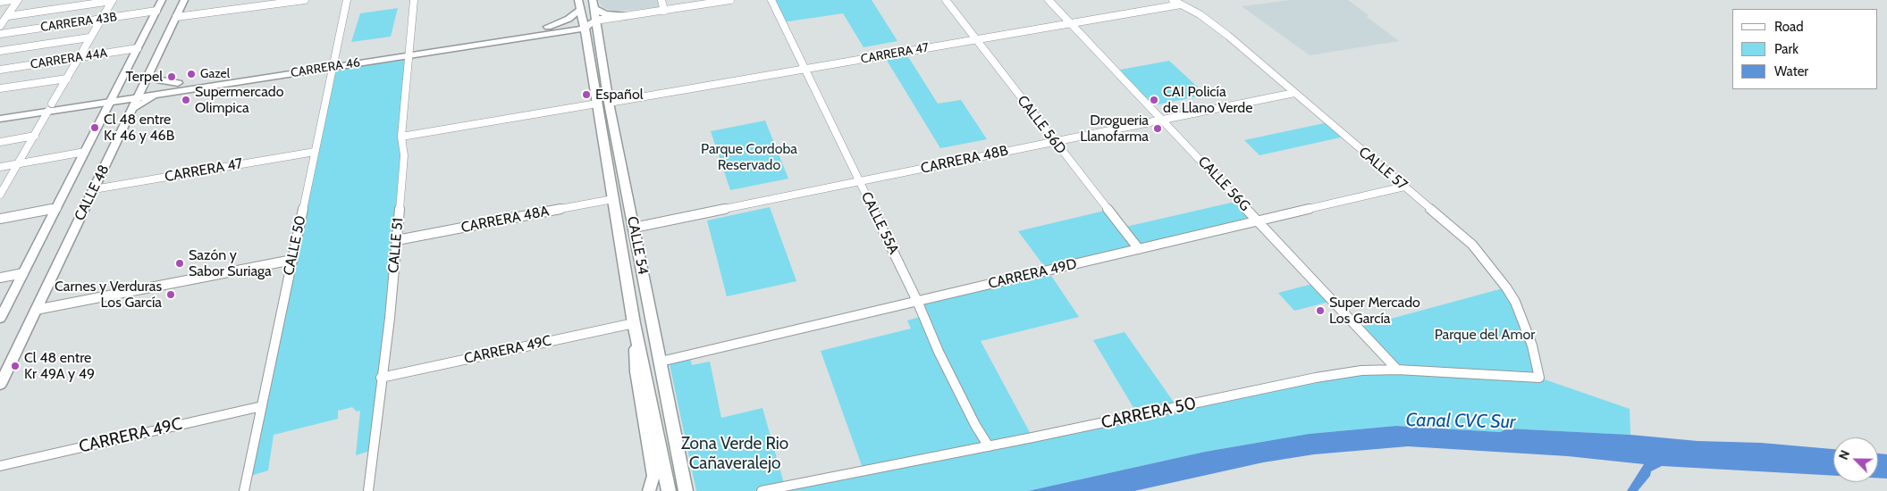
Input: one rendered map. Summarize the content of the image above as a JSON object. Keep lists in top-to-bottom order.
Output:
{
  "streets": {
    "main road": ["CARRERA 46", "CALLE 54"],
    "street": [
      "CARRERA 43B",
      "CARRERA 47",
      "CARRERA 44A",
      "CALLE 56D",
      "CARRERA 48B",
      "CALLE 57",
      "CALLE 56G",
      "CALLE 48",
      "CARRERA 48A",
      "CALLE 55A",
      "CALLE 50",
      "CALLE 51",
      "CARRERA 49D",
      "CARRERA 49C",
      "CARRERA 50"
    ]
  },
  "crossings": [
    ["CARRERA 43B", "CALLE 48"],
    ["CARRERA 47", "CALLE 56D"],
    ["CARRERA 47", "CALLE 57"],
    ["CARRERA 47", "CALLE 56G"],
    ["CARRERA 47", "CALLE 48"],
    ["CARRERA 47", "CALLE 55A"],
    ["CARRERA 47", "CALLE 50"],
    ["CARRERA 47", "CALLE 54"],
    ["CARRERA 44A", "CALLE 48"],
    ["CARRERA 46", "CALLE 48"],
    ["CARRERA 46", "CALLE 50"],
    ["CARRERA 46", "CALLE 51"],
    ["CARRERA 46", "CALLE 54"],
    ["CALLE 56D", "CARRERA 48B"],
    ["CALLE 56D", "CARRERA 49D"],
    ["CARRERA 48B", "CALLE 57"],
    ["CARRERA 48B", "CALLE 56G"],
    ["CARRERA 48B", "CALLE 55A"],
    ["CARRERA 48B", "CALLE 54"],
    ["CALLE 57", "CARRERA 49D"],
    ["CALLE 57", "CARRERA 50"],
    ["CALLE 56G", "CARRERA 49D"],
    ["CALLE 56G", "CARRERA 50"],
    ["CARRERA 48A", "CALLE 51"],
    ["CARRERA 48A", "CALLE 54"],
    ["CALLE 55A", "CARRERA 49D"],
    ["CALLE 55A", "CARRERA 50"],
    ["CALLE 50", "CARRERA 49C"],
    ["CALLE 51", "CARRERA 49C"],
    ["CALLE 54", "CARRERA 49D"],
    ["CALLE 54", "CARRERA 49C"]
  ],
  "water": ["Canal CVC Sur"],
  "parks": ["Parque Cordoba Reservado", "Parque del Amor", "Zona Verde Rio Cañaveralejo"],
  "places": [
    "Gazel",
    "Terpel",
    "Español",
    "Supermercado Olimpica",
    "CAI Policía de Llano Verde",
    "Cl 48 entre Kr 46 y 46B",
    "Drogueria Llanofarma",
    "Sazón y Sabor Suriaga",
    "Carnes y Verduras Los García",
    "Super Mercado Los García",
    "Cl 48 entre Kr 49A y 49"
  ],
  "legend": ["Road", "Park", "Water"],
  "north": "top left"
}
